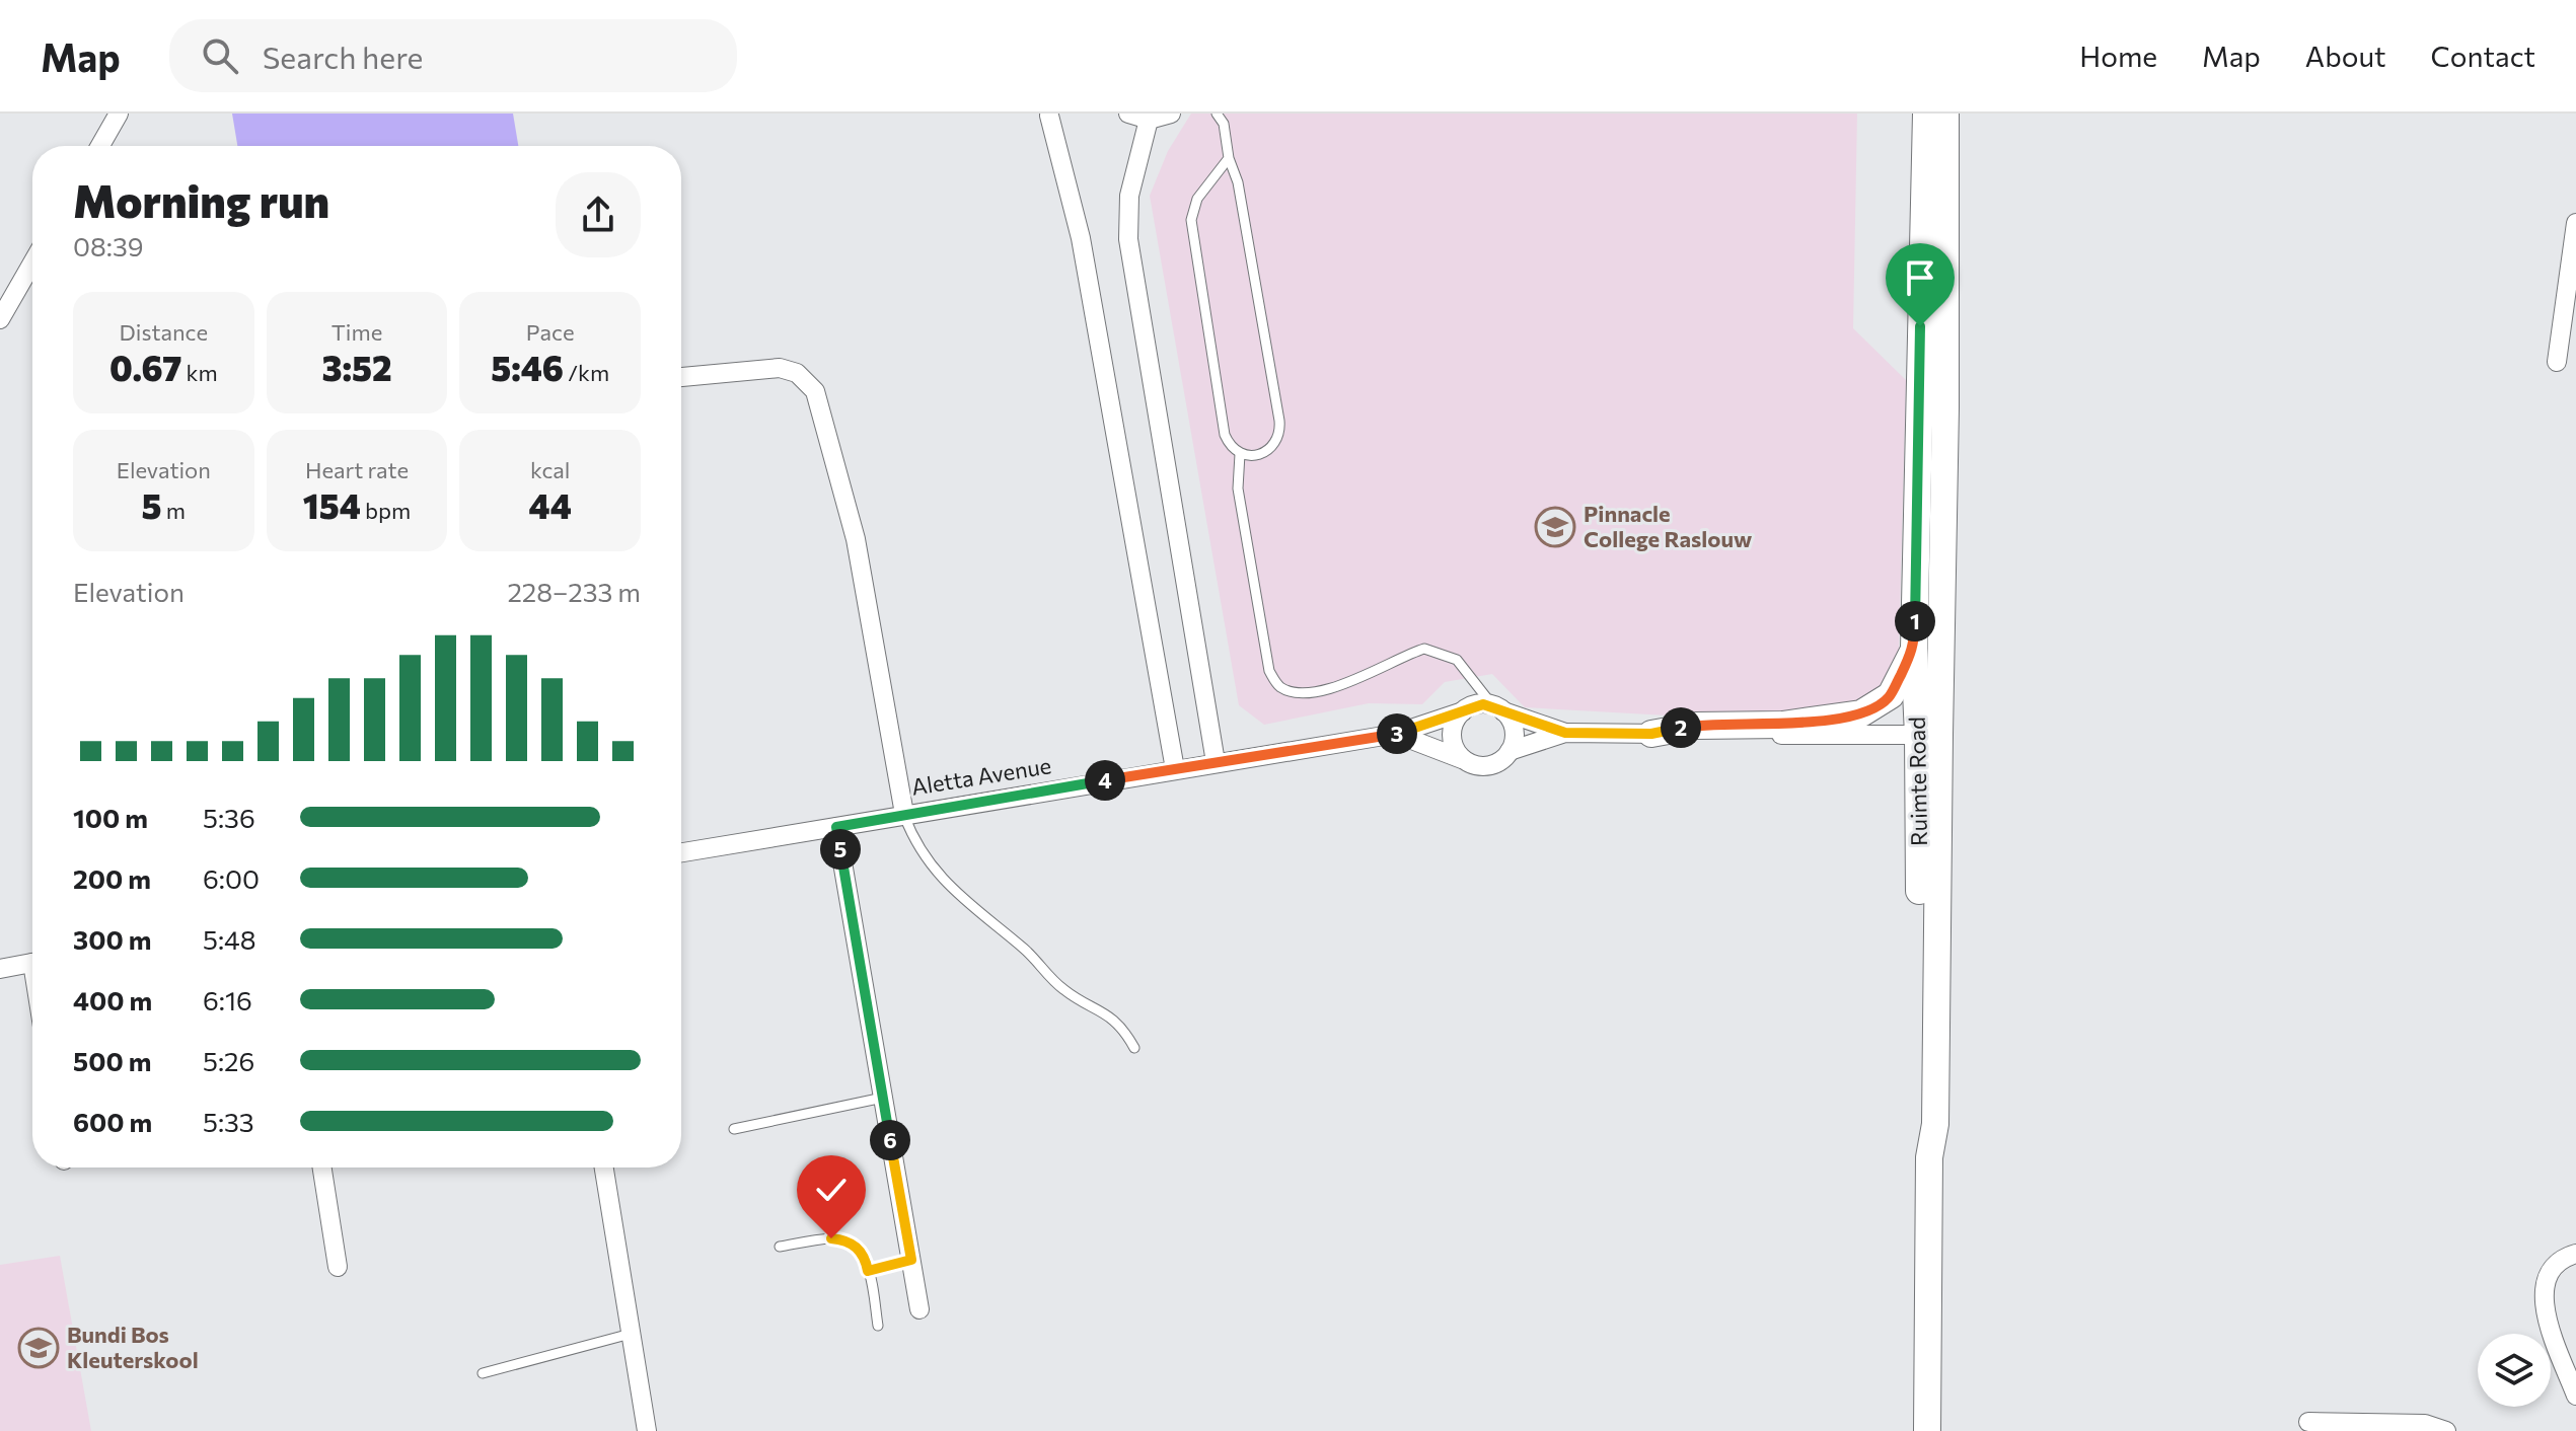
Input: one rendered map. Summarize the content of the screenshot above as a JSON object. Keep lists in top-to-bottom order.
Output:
{
  "streets": {
    "main road": ["Ruimte Road"],
    "street": ["Aletta Avenue"]
  },
  "places": {
    "school or university": ["Pinnacle College Raslouw", "Bundi Bos Kleuterskool"]
  },
  "page": {
    "header": "Map",
    "search": "Search here",
    "nav": [
      "Home",
      "Map",
      "About",
      "Contact"
    ],
    "heading": ["Morning run", "08:39"],
    "stats": [
      ["Distance", "0.67 km"],
      ["Time", "3:52"],
      ["Pace", "5:46 /km"],
      ["Elevation", "5 m"],
      ["Heart rate", "154 bpm"],
      ["kcal", "44"]
    ],
    "chart": ["Elevation", "228–233 m"],
    "pins": [
      "1",
      "2",
      "3",
      "4",
      "5",
      "6"
    ],
    "list": [
      {
        "name": "100 m",
        "note": "5:36"
      },
      {
        "name": "200 m",
        "note": "6:00"
      },
      {
        "name": "300 m",
        "note": "5:48"
      },
      {
        "name": "400 m",
        "note": "6:16"
      },
      {
        "name": "500 m",
        "note": "5:26"
      },
      {
        "name": "600 m",
        "note": "5:33"
      }
    ]
  }
}
